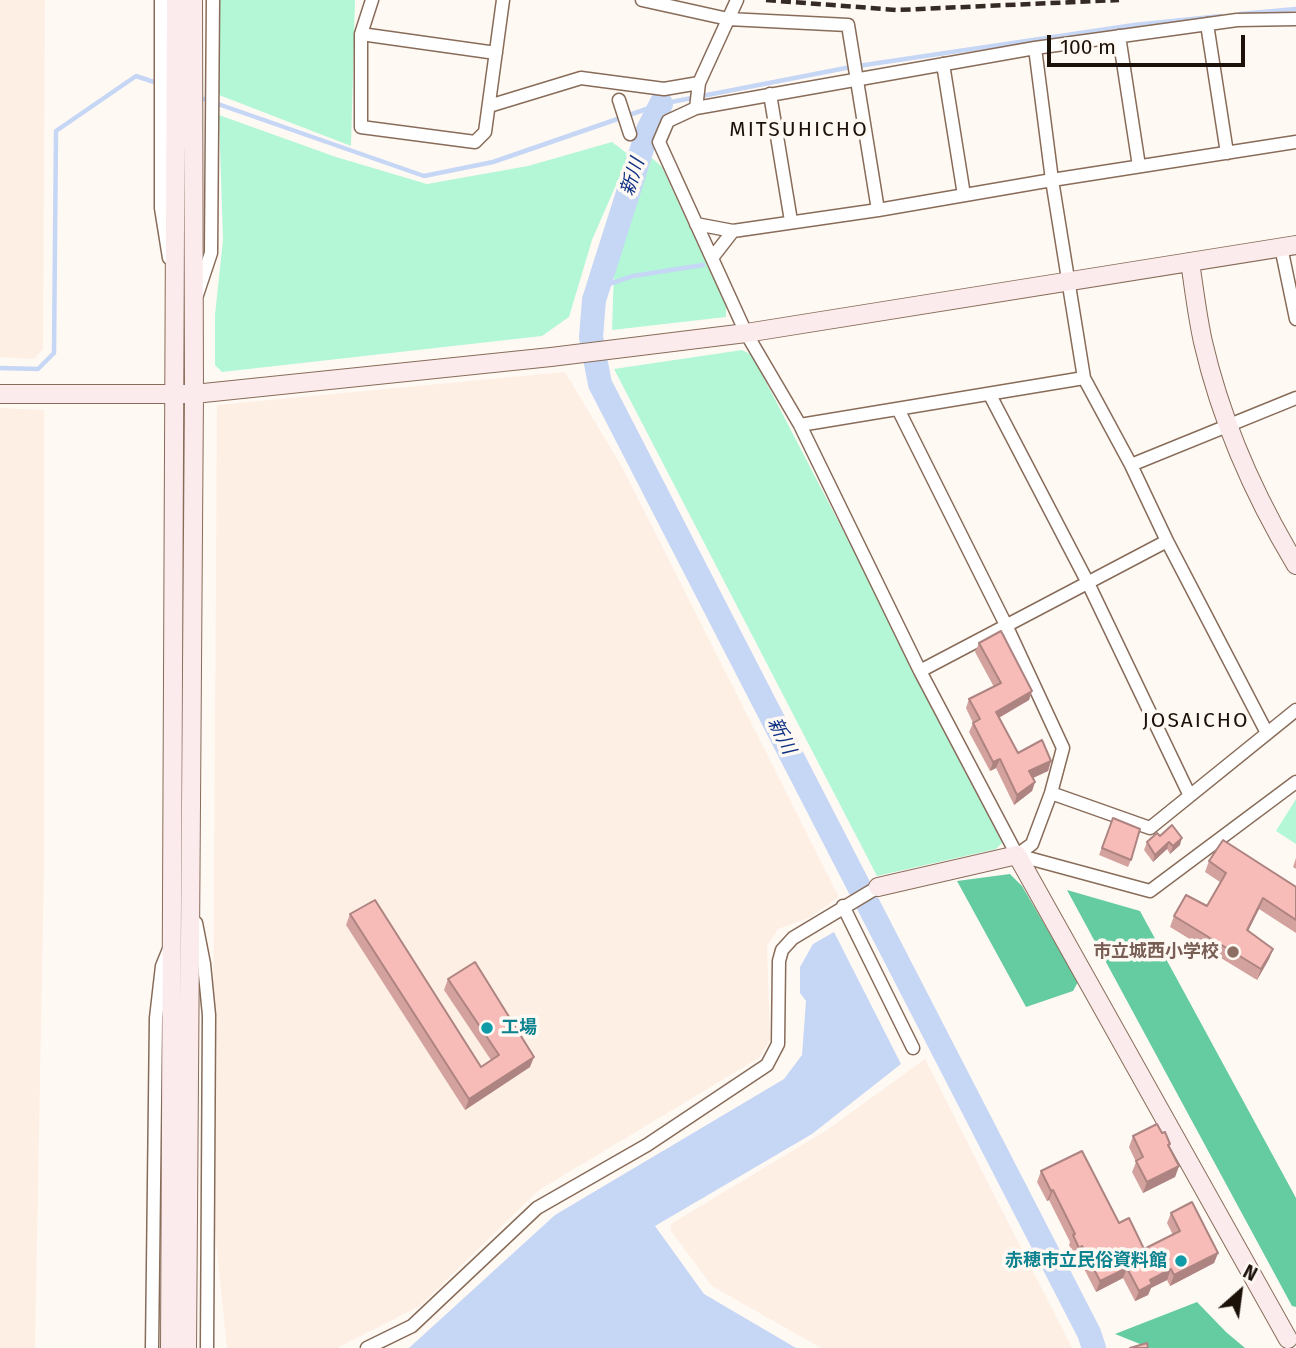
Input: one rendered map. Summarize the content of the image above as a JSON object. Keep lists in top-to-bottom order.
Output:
{
  "districts": ["MITSUHICHO", "JOSAICHO"],
  "water": ["新川"],
  "places": ["市立城西小学校", "工場", "赤穂市立民俗資料館"],
  "scale_bar": "100 m",
  "north": "top right"
}
